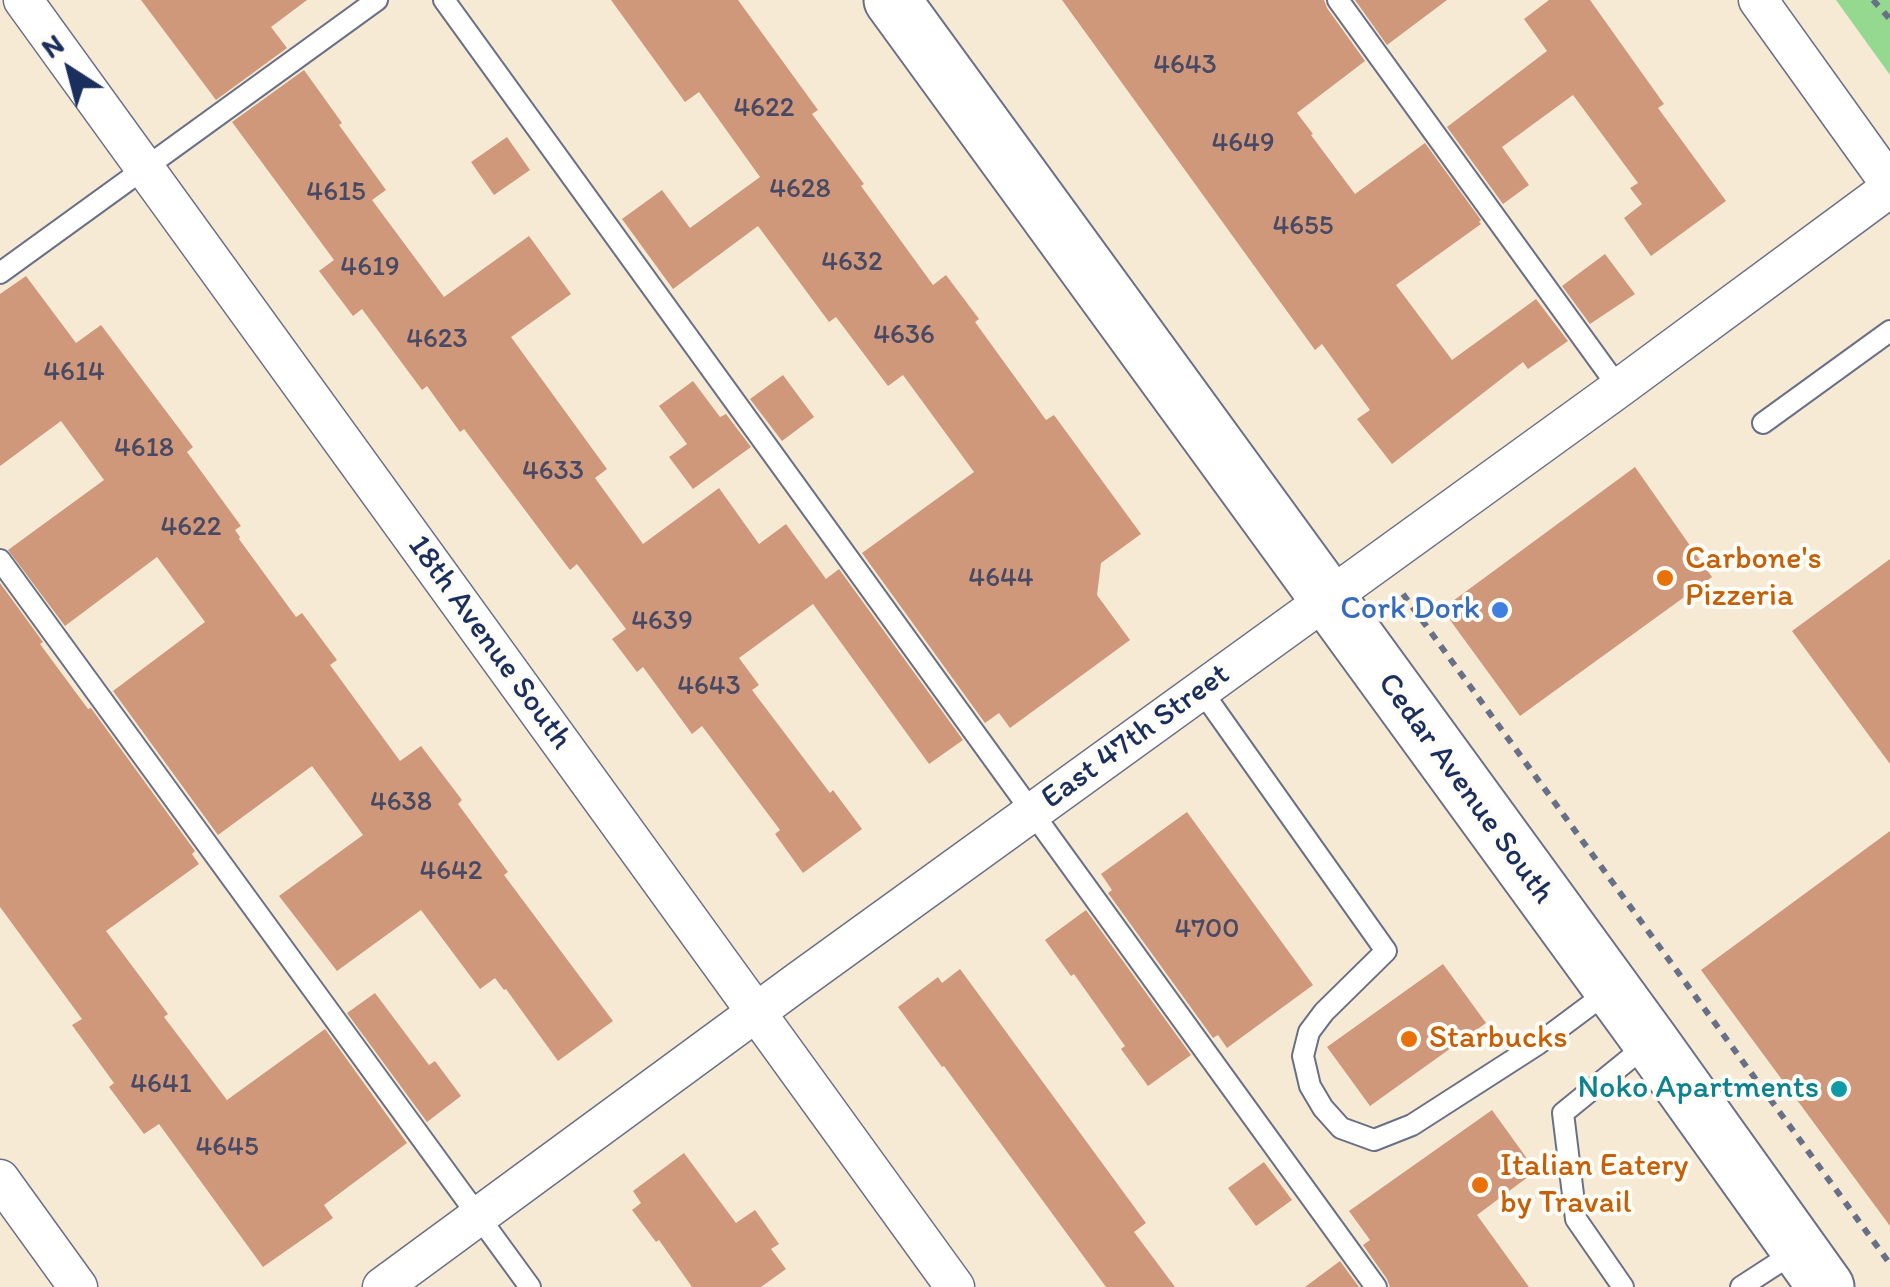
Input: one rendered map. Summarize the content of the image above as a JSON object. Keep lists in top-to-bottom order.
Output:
{
  "streets": {
    "main road": ["Cedar Avenue South"],
    "street": ["18th Avenue South", "East 47th Street"]
  },
  "crossings": [
    ["18th Avenue South", "East 47th Street"],
    ["East 47th Street", "Cedar Avenue South"]
  ],
  "places": [
    "Carbone's Pizzeria",
    "Cork Dork",
    "Starbucks",
    "Noko Apartments",
    "Italian Eatery by Travail"
  ],
  "house_numbers": [
    "4643",
    "4622",
    "4649",
    "4628",
    "4615",
    "4655",
    "4632",
    "4619",
    "4636",
    "4623",
    "4614",
    "4618",
    "4633",
    "4622",
    "4644",
    "4639",
    "4643",
    "4638",
    "4642",
    "4700",
    "4641",
    "4645"
  ],
  "north": "top left"
}
